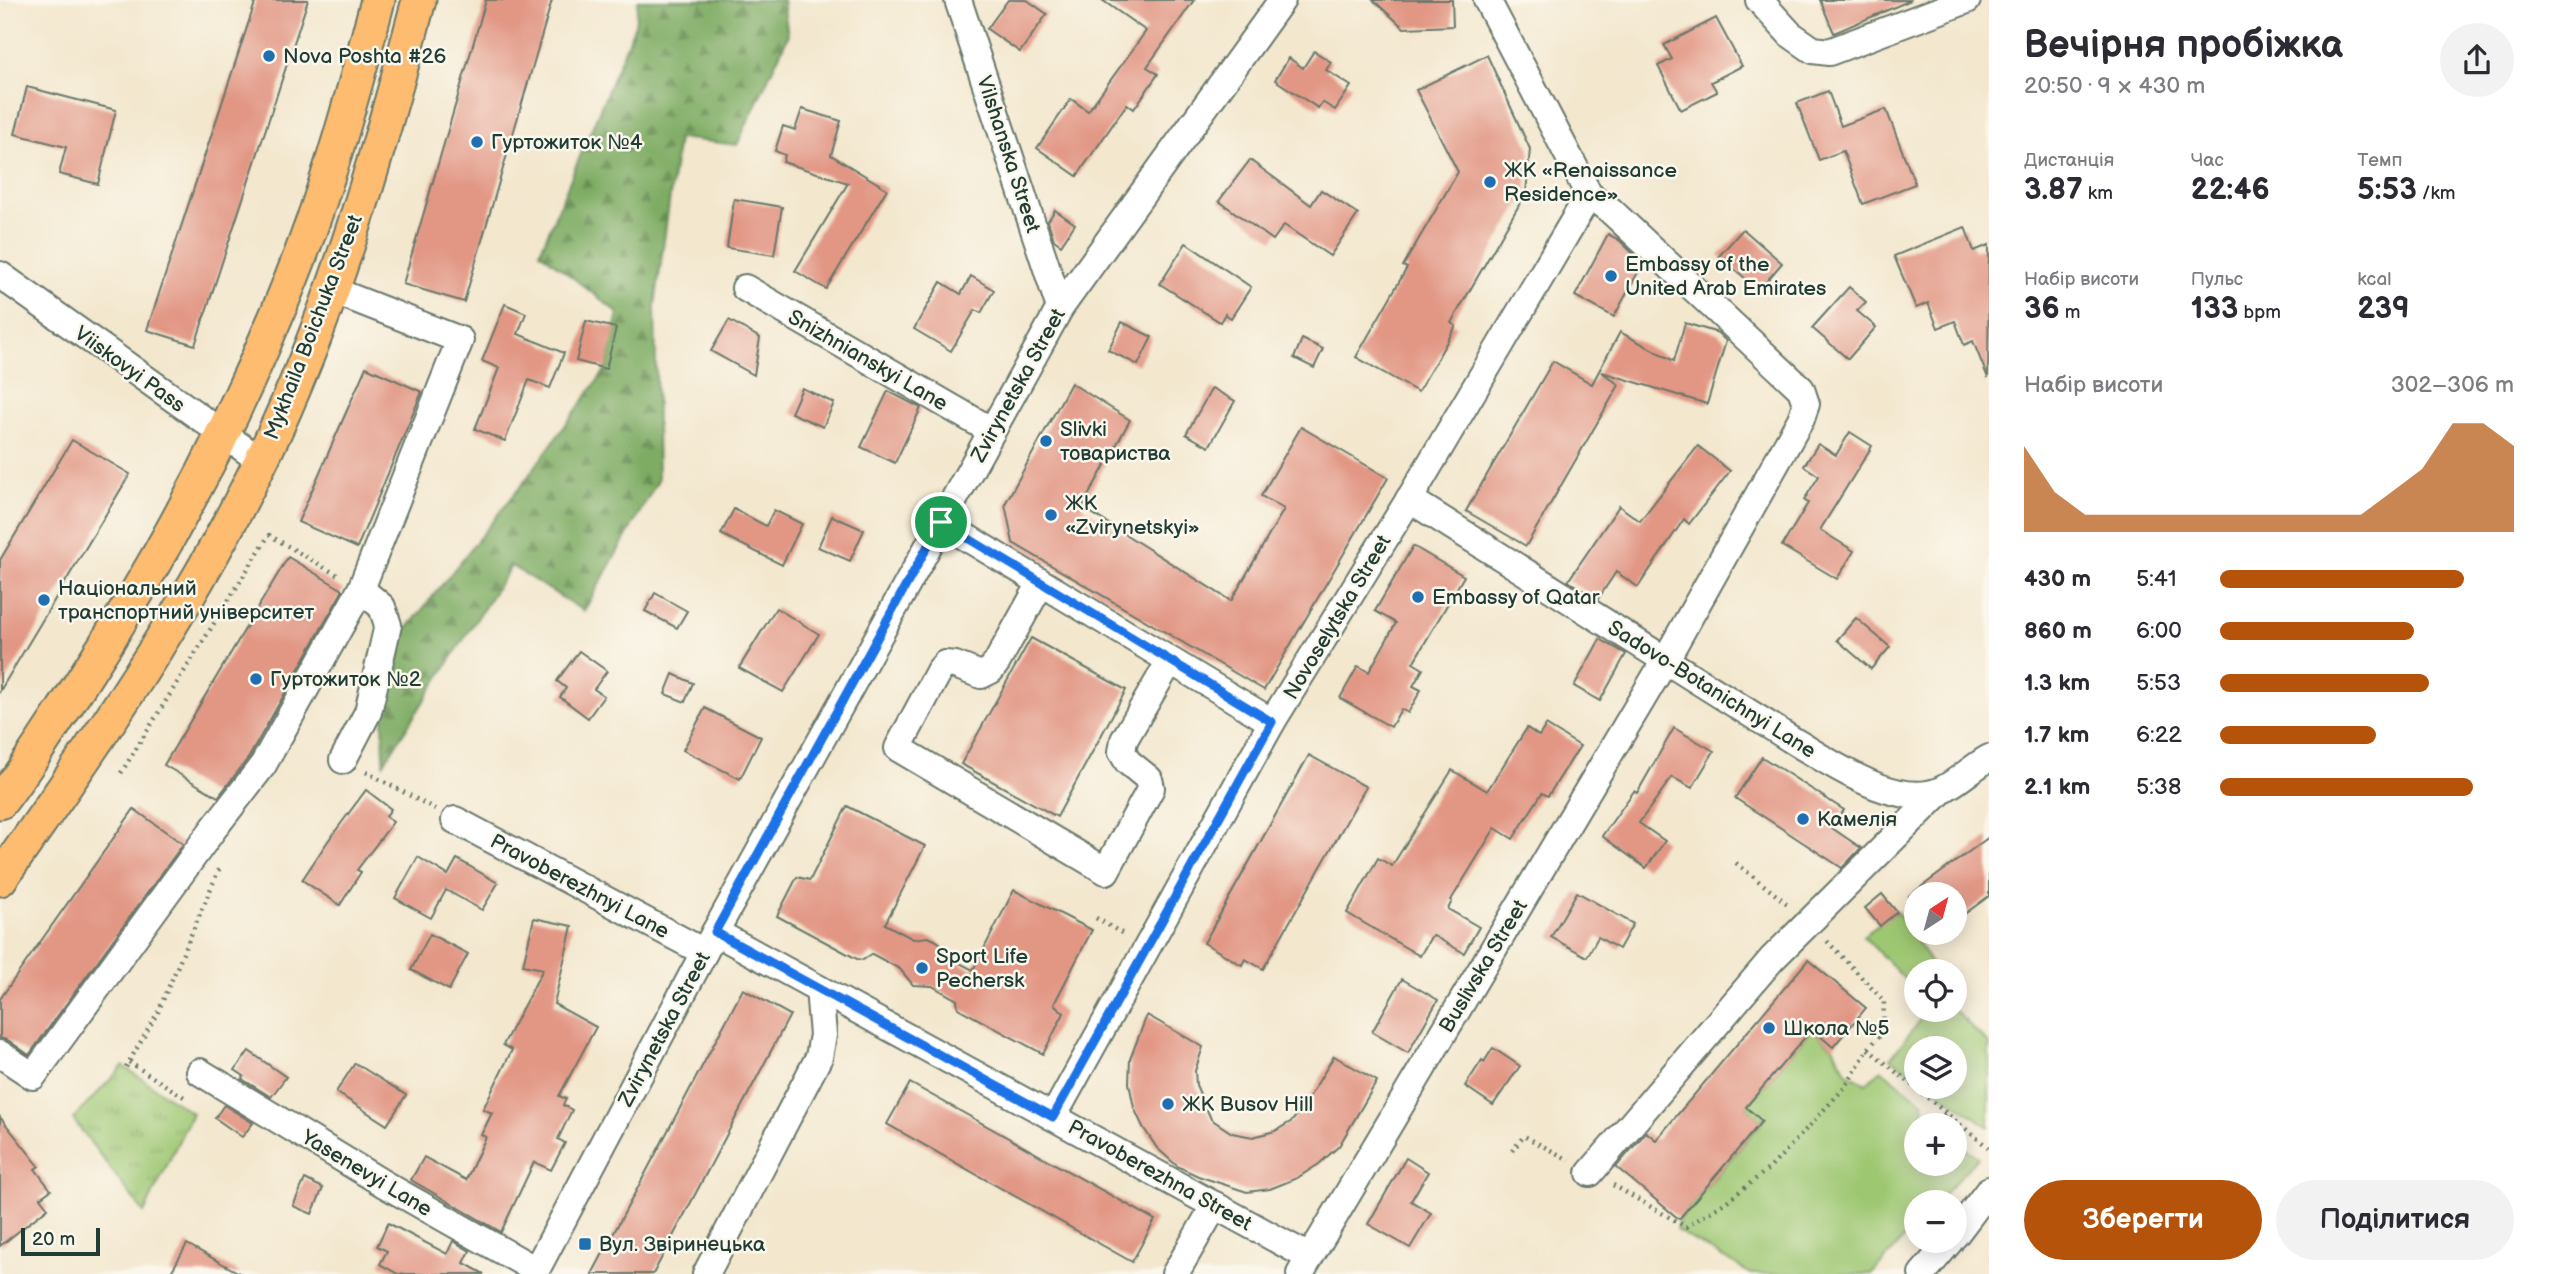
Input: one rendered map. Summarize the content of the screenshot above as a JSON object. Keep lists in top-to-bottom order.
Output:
{
  "streets": {
    "main road": ["Mykhaila Boichuka Street"],
    "street": [
      "Vilshanska Street",
      "Snizhnianskyi Lane",
      "Viiskovyi Pass",
      "Zvirynetska Street",
      "Novoselytska Street",
      "Sadovo-Botanichnyi Lane",
      "Pravoberezhnyi Lane",
      "Buslivska Street",
      "Yasenevyi Lane",
      "Pravoberezhna Street"
    ]
  },
  "crossings": [
    ["Vilshanska Street", "Zvirynetska Street"],
    ["Mykhaila Boichuka Street", "Viiskovyi Pass"],
    ["Snizhnianskyi Lane", "Zvirynetska Street"],
    ["Zvirynetska Street", "Pravoberezhnyi Lane"],
    ["Zvirynetska Street", "Yasenevyi Lane"],
    ["Zvirynetska Street", "Pravoberezhna Street"],
    ["Novoselytska Street", "Sadovo-Botanichnyi Lane"],
    ["Novoselytska Street", "Buslivska Street"],
    ["Novoselytska Street", "Pravoberezhna Street"],
    ["Sadovo-Botanichnyi Lane", "Buslivska Street"],
    ["Pravoberezhnyi Lane", "Pravoberezhna Street"],
    ["Buslivska Street", "Pravoberezhna Street"]
  ],
  "places": {
    "other": [
      "Nova Poshta #26",
      "Гуртожиток №4",
      "ЖК «Renaissance Residence»",
      "Embassy of the United Arab Emirates",
      "Slivki товариства",
      "ЖК «Zvirynetskyi»",
      "Embassy of Qatar",
      "Національний транспортний університет",
      "Гуртожиток №2",
      "Камелія",
      "Sport Life Pechersk",
      "Школа №5",
      "ЖК Busov Hill"
    ],
    "transit": ["Вул. Звіринецька"]
  },
  "scale_bar": "20 m",
  "north": "top right",
  "page": {
    "heading": ["Вечірня пробіжка", "20:50 · 9 × 430 m"],
    "stats": [
      ["Дистанція", "3.87 km"],
      ["Час", "22:46"],
      ["Темп", "5:53 /km"],
      ["Набір висоти", "36 m"],
      ["Пульс", "133 bpm"],
      ["kcal", "239"]
    ],
    "chart": ["Набір висоти", "302–306 m"],
    "list": [
      {
        "name": "430 m",
        "note": "5:41"
      },
      {
        "name": "860 m",
        "note": "6:00"
      },
      {
        "name": "1.3 km",
        "note": "5:53"
      },
      {
        "name": "1.7 km",
        "note": "6:22"
      },
      {
        "name": "2.1 km",
        "note": "5:38"
      }
    ],
    "map_buttons": ["+", "−"],
    "buttons": ["Зберегти", "Поділитися"],
    "scale": "20 m"
  }
}
